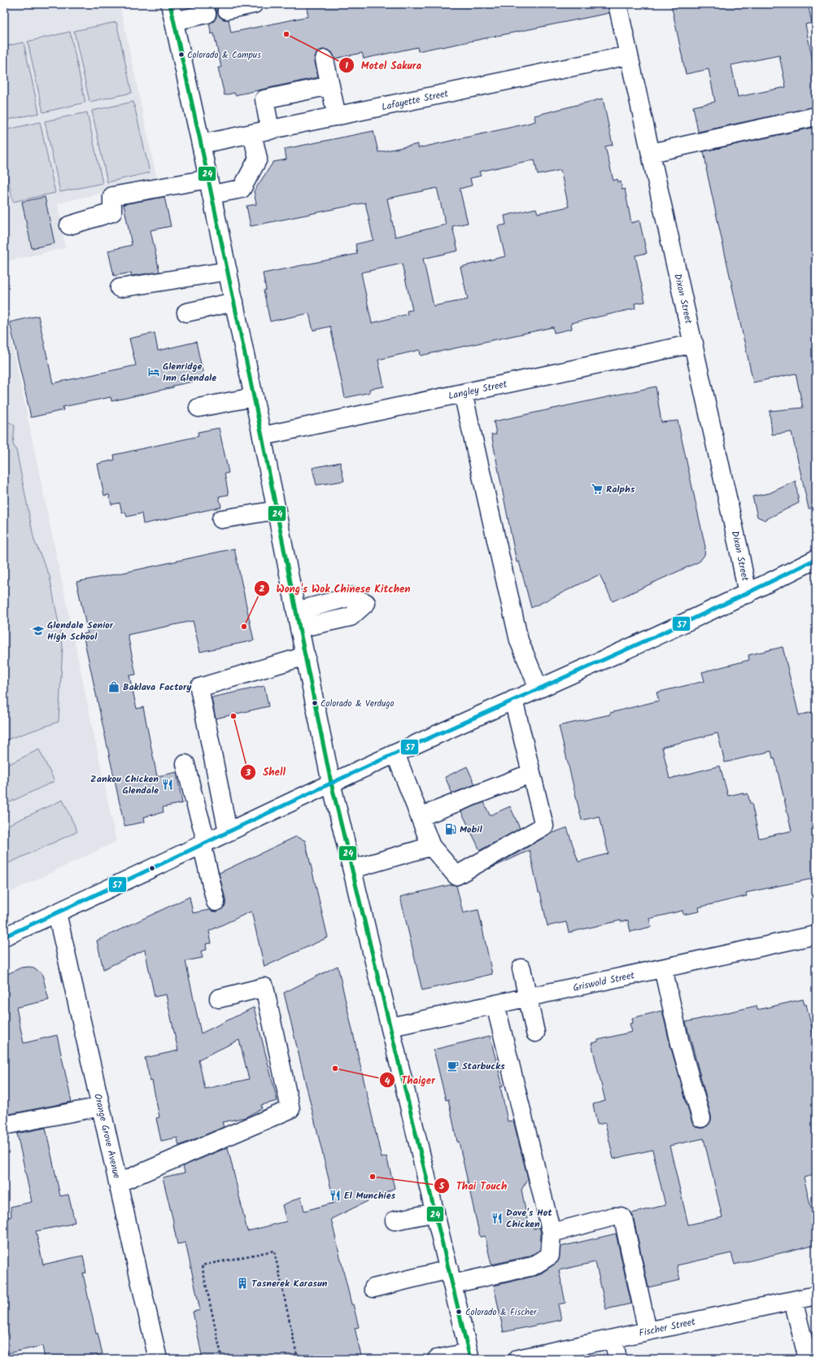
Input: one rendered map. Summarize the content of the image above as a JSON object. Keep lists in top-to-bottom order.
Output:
{
  "streets": {
    "street": [
      "Lafayette Street",
      "Dixon Street",
      "Langley Street",
      "Griswold Street",
      "Orange Grove Avenue",
      "Fischer Street"
    ]
  },
  "crossings": [
    ["Lafayette Street", "Dixon Street"],
    ["Dixon Street", "Langley Street"]
  ],
  "places": {
    "other": [
      "Motel Sakura",
      "Colorado & Campus",
      "Wong's Wok Chinese Kitchen",
      "Colorado & Verdugo",
      "Shell",
      "Thaiger",
      "Thai Touch",
      "Colorado & Fischer"
    ],
    "hotel": ["Glenridge Inn Glendale"],
    "supermarket": ["Ralphs"],
    "school or university": ["Glendale Senior High School"],
    "shop": ["Baklava Factory"],
    "restaurant": ["Zankou Chicken Glendale", "El Munchies", "Dave's Hot Chicken"],
    "fuel station": ["Mobil"],
    "cafe": ["Starbucks"],
    "building": ["Tasnerek Karasun"]
  },
  "lines": ["transit line 24", "transit line 57"]
}
